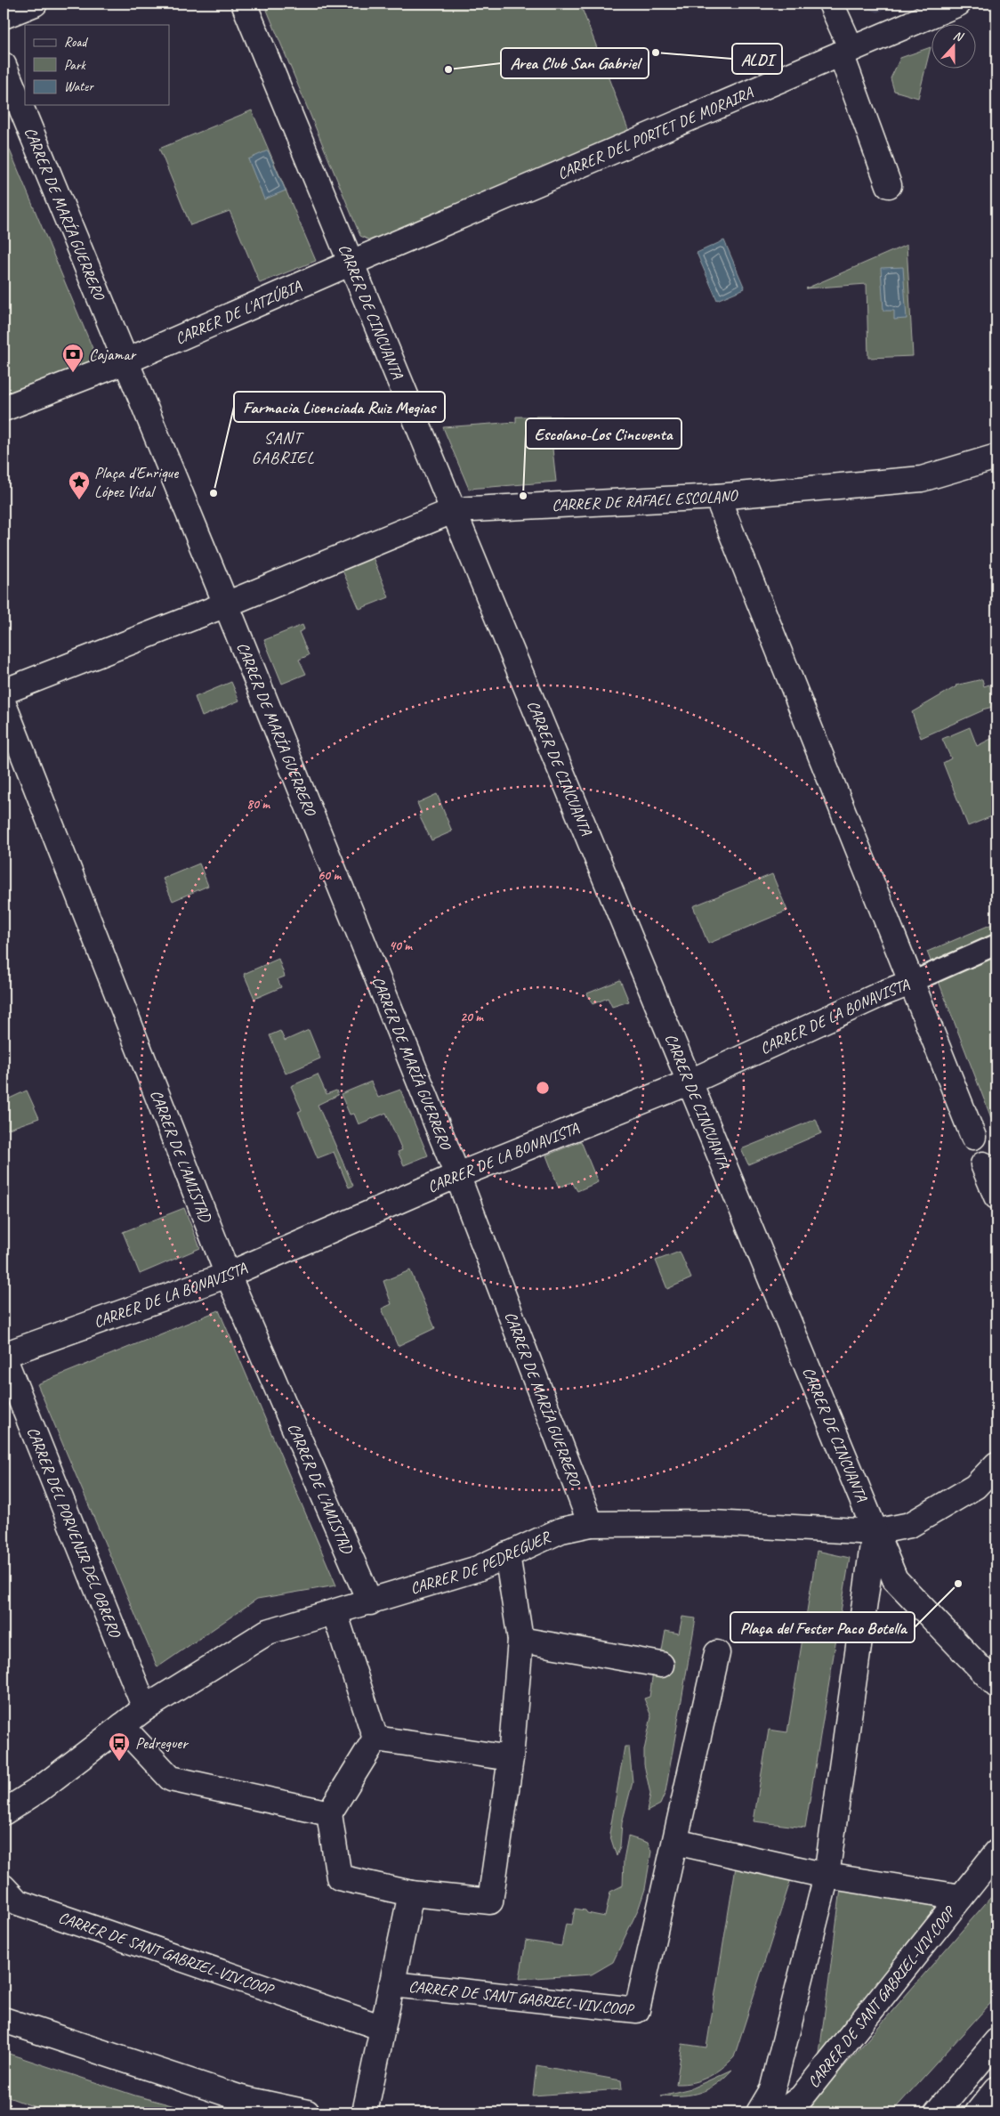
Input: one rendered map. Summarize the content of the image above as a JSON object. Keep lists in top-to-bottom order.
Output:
{
  "streets": {
    "street": [
      "CARRER DEL PORTET DE MORAIRA",
      "CARRER DE MARÍA GUERRERO",
      "CARRER DE CINCUANTA",
      "CARRER DE L'ATZÚBIA",
      "CARRER DE RAFAEL ESCOLANO",
      "CARRER DE LA BONAVISTA",
      "CARRER DE L'AMISTAD",
      "CARRER DEL PORVENIR DEL OBRERO",
      "CARRER DE PEDREGUER",
      "CARRER DE SANT GABRIEL-VIV.COOP"
    ]
  },
  "crossings": [
    ["CARRER DEL PORTET DE MORAIRA", "CARRER DE CINCUANTA"],
    ["CARRER DEL PORTET DE MORAIRA", "CARRER DE L'ATZÚBIA"],
    ["CARRER DE MARÍA GUERRERO", "CARRER DE L'ATZÚBIA"],
    ["CARRER DE MARÍA GUERRERO", "CARRER DE RAFAEL ESCOLANO"],
    ["CARRER DE MARÍA GUERRERO", "CARRER DE LA BONAVISTA"],
    ["CARRER DE MARÍA GUERRERO", "CARRER DE PEDREGUER"],
    ["CARRER DE CINCUANTA", "CARRER DE L'ATZÚBIA"],
    ["CARRER DE CINCUANTA", "CARRER DE RAFAEL ESCOLANO"],
    ["CARRER DE CINCUANTA", "CARRER DE LA BONAVISTA"],
    ["CARRER DE CINCUANTA", "CARRER DE PEDREGUER"],
    ["CARRER DE LA BONAVISTA", "CARRER DE L'AMISTAD"],
    ["CARRER DE LA BONAVISTA", "CARRER DEL PORVENIR DEL OBRERO"],
    ["CARRER DE L'AMISTAD", "CARRER DE PEDREGUER"],
    ["CARRER DEL PORVENIR DEL OBRERO", "CARRER DE PEDREGUER"]
  ],
  "districts": ["SANT GABRIEL"],
  "places": {
    "other": [
      "ALDI",
      "Area Club San Gabriel",
      "Farmacia Licenciada Ruiz Megias",
      "Escolano-Los Cincuenta",
      "Plaça del Fester Paco Botella"
    ],
    "bank": ["Cajamar"],
    "place": ["Plaça d'Enrique López Vidal"],
    "bus stop": ["Pedreguer"]
  },
  "legend": ["Road", "Park", "Water"],
  "north": "top",
  "rings": [
    "80 m",
    "60 m",
    "40 m",
    "20 m"
  ]
}
